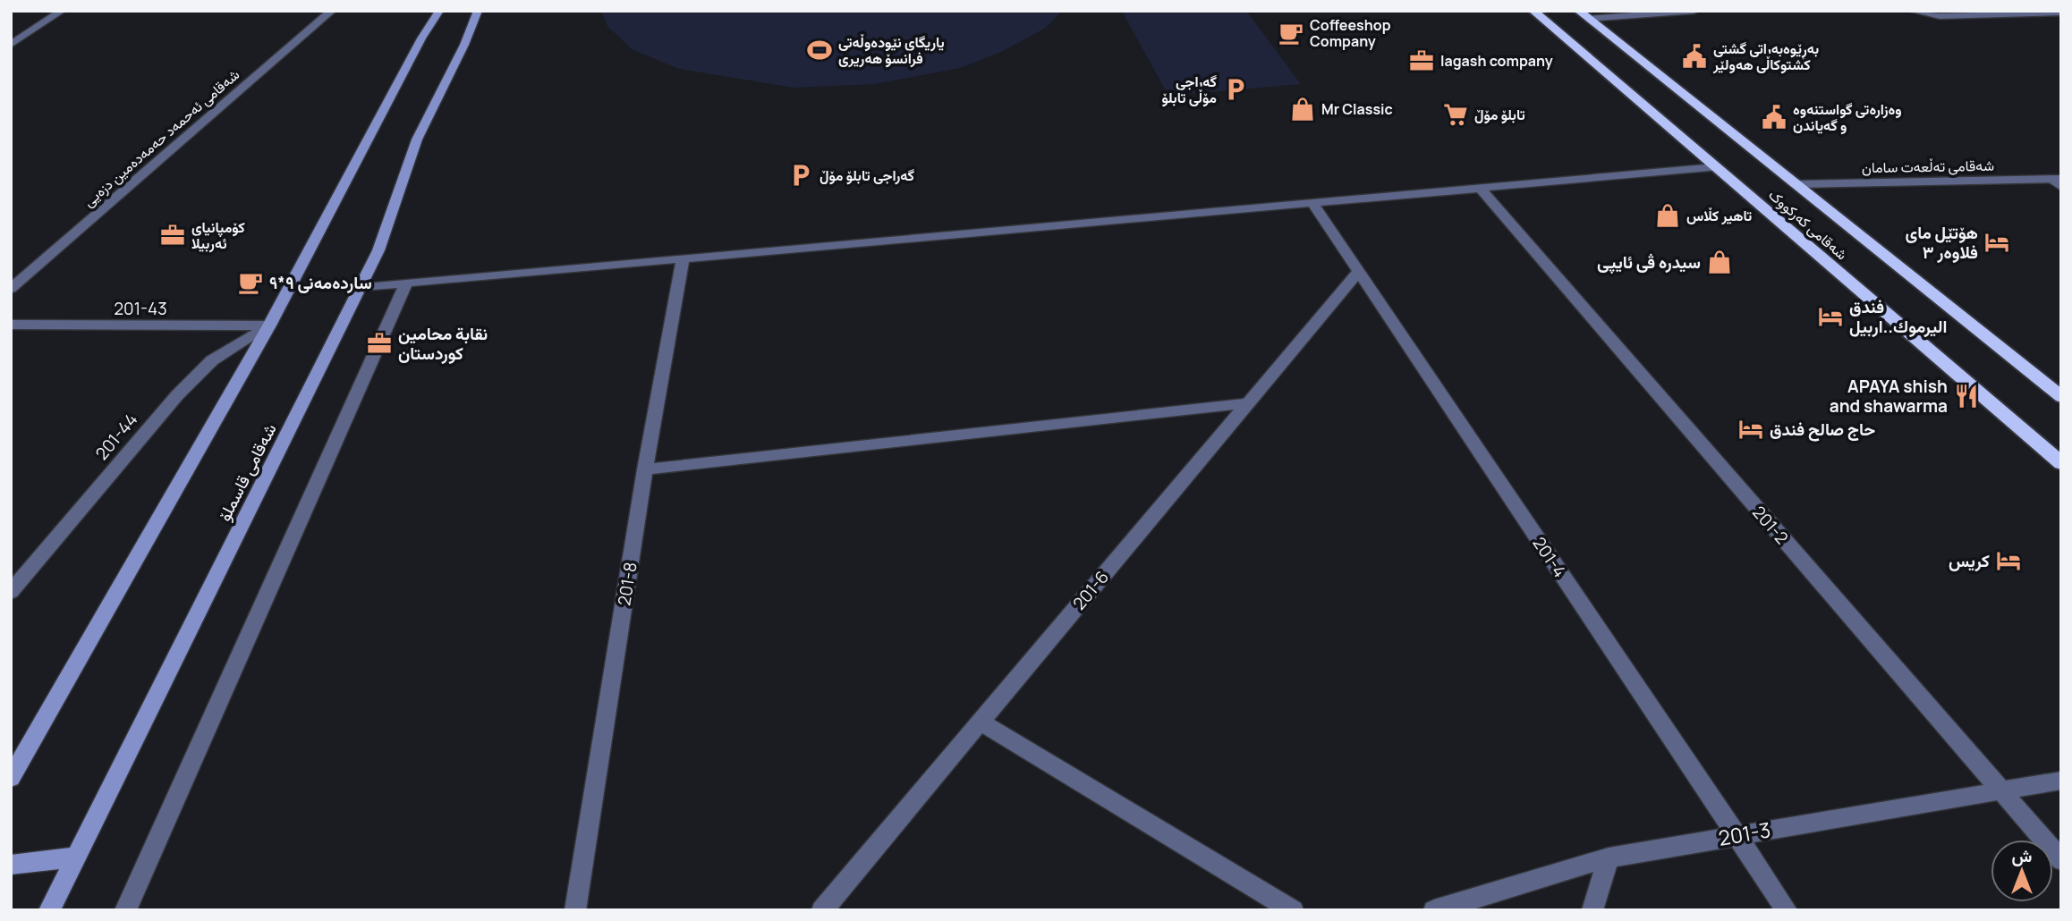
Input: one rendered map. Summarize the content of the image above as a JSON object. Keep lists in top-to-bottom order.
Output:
{
  "streets": {
    "highway": ["شەقامی کەرکووک"],
    "main road": ["شەقامی قاسملۆ"],
    "street": [
      "شەقامی ئەحمەد حەمەدەمین دزەیی",
      "شەقامی تەڵعەت سامان",
      "201-43",
      "201-44",
      "201-2",
      "201-4",
      "201-8",
      "201-6",
      "201-3"
    ]
  },
  "crossings": [
    ["شەقامی تەڵعەت سامان", "شەقامی کەرکووک"],
    ["201-43", "201-44"],
    ["201-2", "201-3"],
    ["201-4", "201-6"],
    ["201-4", "201-3"]
  ],
  "places": {
    "cafe": ["Coffeeshop Company", "ساردەمەنی ٩*٩"],
    "sports": ["یاریگای نێودەوڵەتی فرانسۆ هەریری"],
    "public building": ["بەڕێوەبەراتی گشتی کشتوکاڵی هەولێر", "وەزارەتی گواستنەوە و گەیاندن"],
    "office": ["lagash company", "کۆمپانیای ئەربیلا", "نقابة محامين كوردستان"],
    "parking": ["گەراجی مۆڵی تابلۆ", "گەراجی تابلۆ مۆڵ"],
    "shop": ["Mr Classic", "تاهیر کڵاس", "سیدرە ڤی ئایپی"],
    "supermarket": ["تابلۆ مۆڵ"],
    "hotel": [
      "هۆتێل مای فلاوەر ٣",
      "فندق اليرموك..اربيل",
      "حاج صالح فندق",
      "كريس"
    ],
    "restaurant": ["APAYA shish and shawarma"]
  },
  "north": "top"
}
